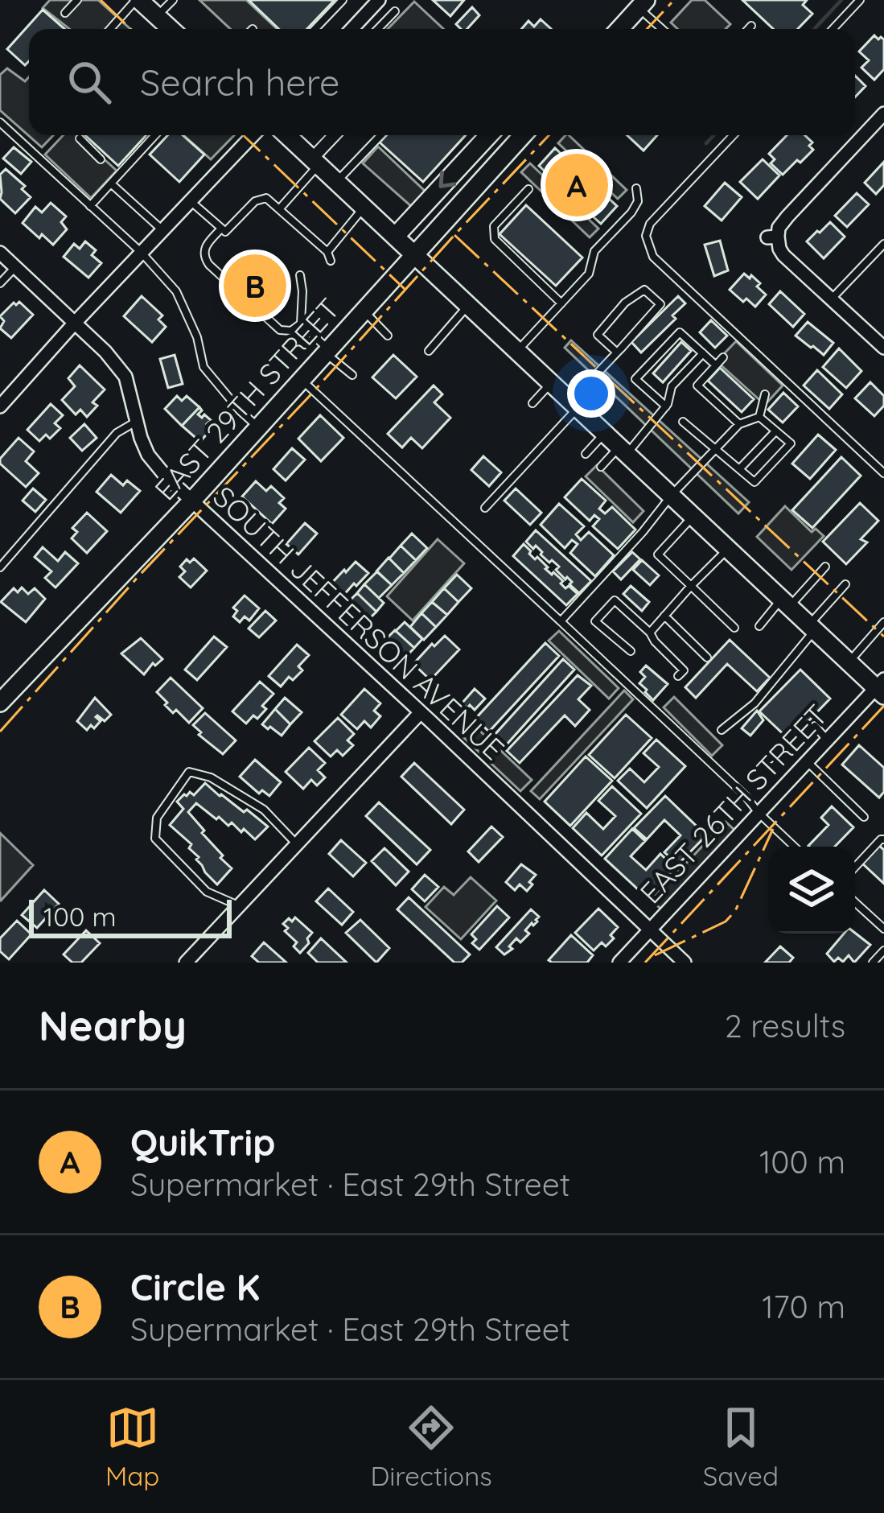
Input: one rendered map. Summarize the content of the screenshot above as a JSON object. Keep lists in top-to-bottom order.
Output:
{
  "streets": {
    "street": ["EAST 29TH STREET", "SOUTH JEFFERSON AVENUE", "EAST 26TH STREET"]
  },
  "crossings": [
    ["EAST 29TH STREET", "SOUTH JEFFERSON AVENUE"],
    ["SOUTH JEFFERSON AVENUE", "EAST 26TH STREET"]
  ],
  "scale_bar": "100 m",
  "page": {
    "search": "Search here",
    "pins": ["A", "B"],
    "scale": "100 m",
    "heading": ["Nearby", "2 results"],
    "list": [
      {
        "mark": "A",
        "name": "QuikTrip",
        "note": "Supermarket · East 29th Street",
        "value": "100 m"
      },
      {
        "mark": "B",
        "name": "Circle K",
        "note": "Supermarket · East 29th Street",
        "value": "170 m"
      }
    ],
    "nav": ["Map", "Directions", "Saved"]
  }
}
